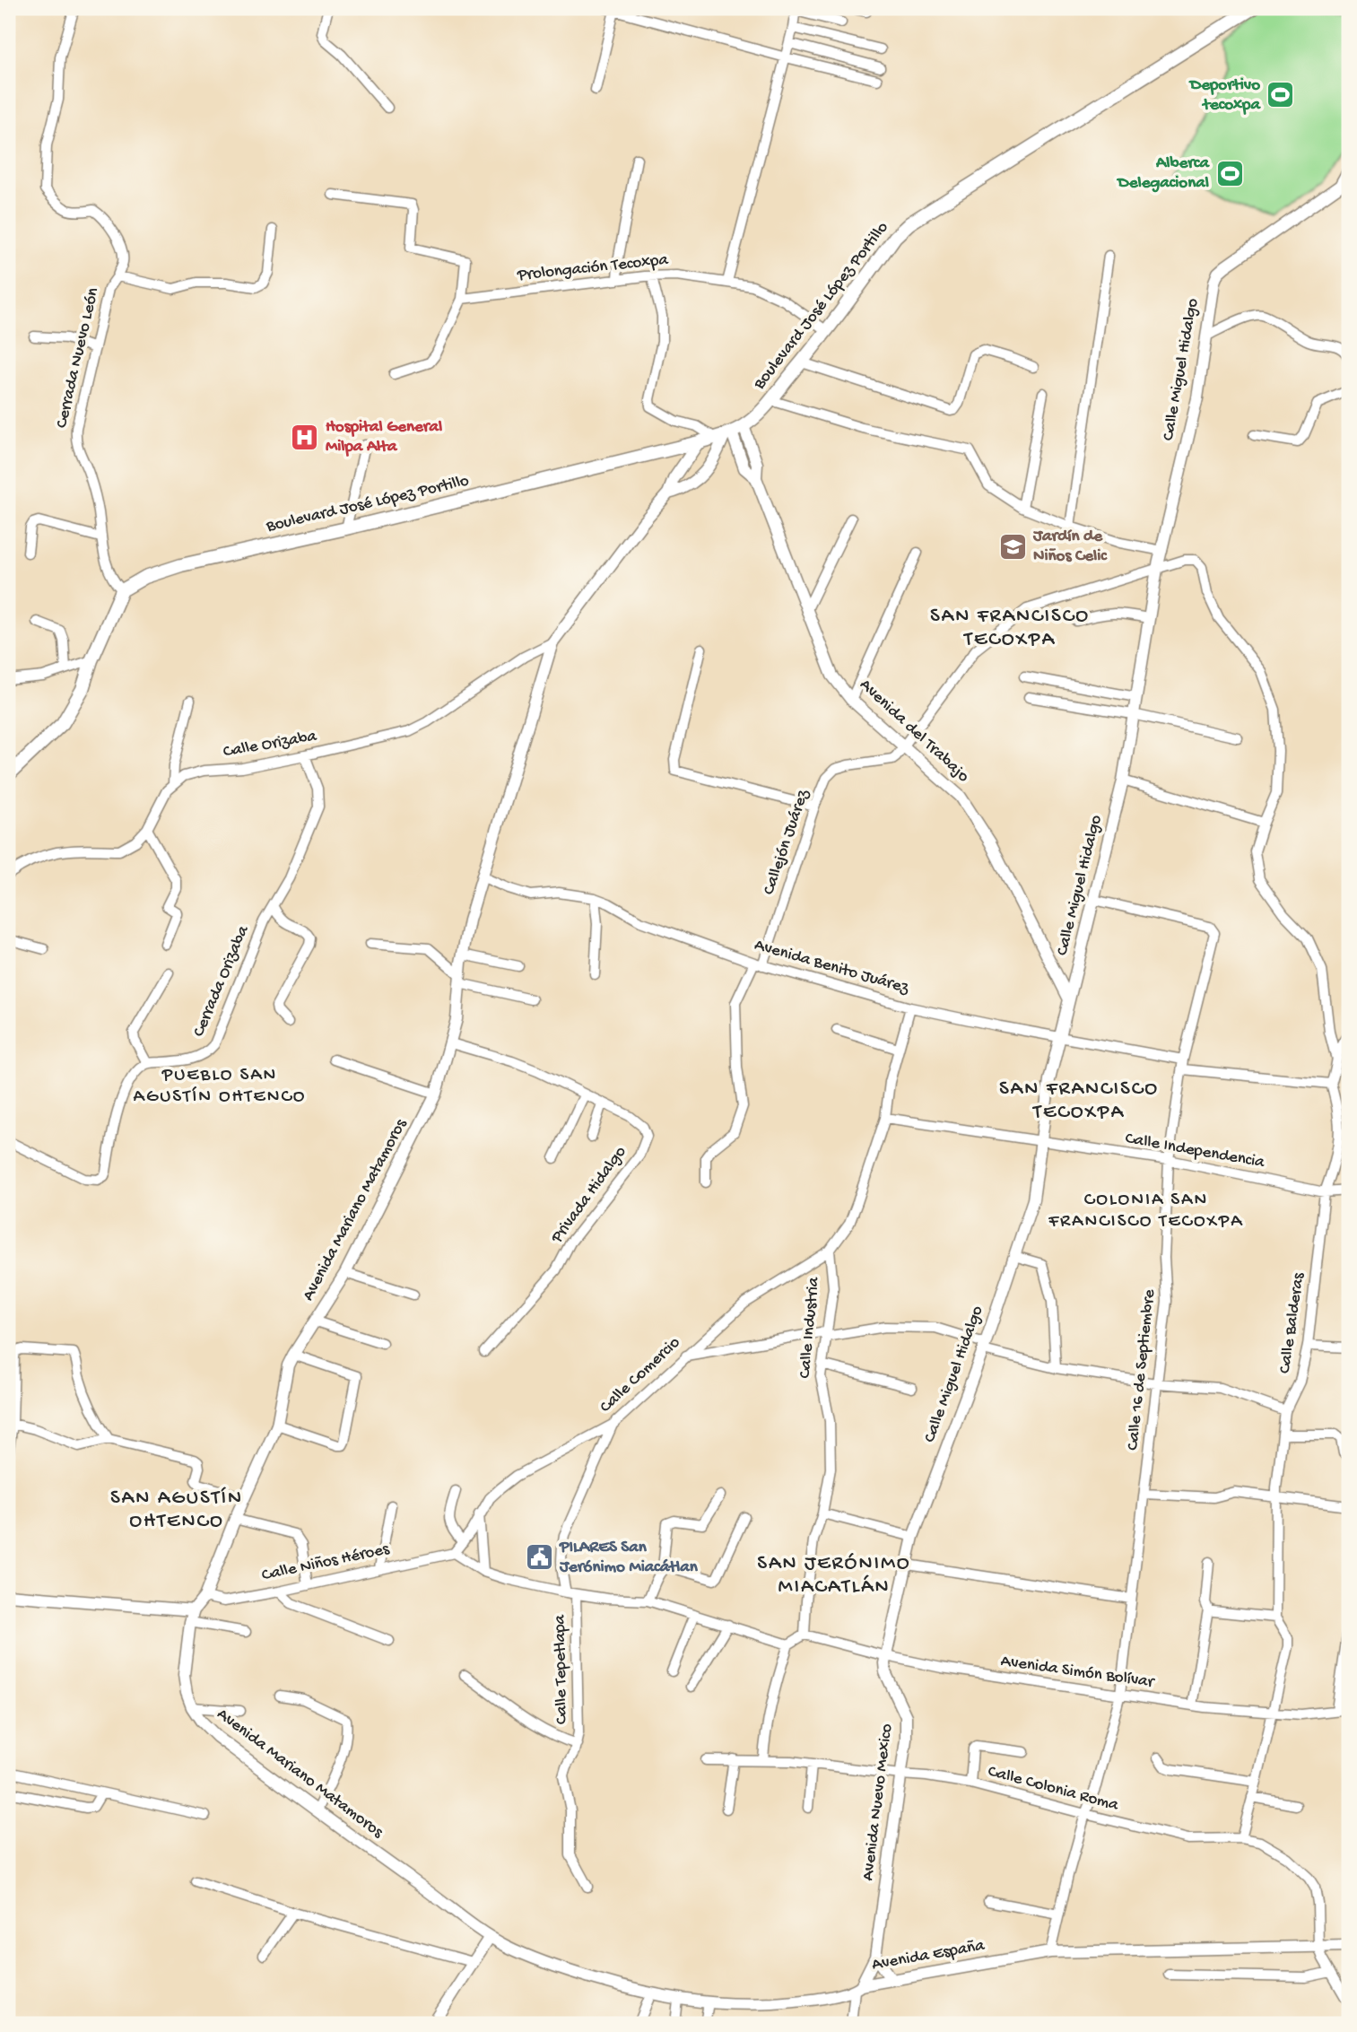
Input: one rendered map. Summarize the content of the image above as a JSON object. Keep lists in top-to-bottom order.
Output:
{
  "streets": {
    "main road": ["Boulevard José López Portillo"],
    "street": [
      "Prolongación Tecoxpa",
      "Cerrada Nuevo León",
      "Calle Miguel Hidalgo",
      "Avenida del Trabajo",
      "Calle Orizaba",
      "Callejón Juárez",
      "Avenida Benito Juárez",
      "Cerrada Orizaba",
      "Calle Independencia",
      "Privada Hidalgo",
      "Avenida Mariano Matamoros",
      "Calle Balderas",
      "Calle Industria",
      "Calle 16 de Septiembre",
      "Calle Comercio",
      "Calle Niños Héroes",
      "Calle Tepetlapa",
      "Avenida Simón Bolívar",
      "Calle Colonia Roma",
      "Avenida Nuevo Mexico",
      "Avenida España"
    ]
  },
  "crossings": [
    ["Prolongación Tecoxpa", "Boulevard José López Portillo"],
    ["Boulevard José López Portillo", "Cerrada Nuevo León"],
    ["Boulevard José López Portillo", "Avenida del Trabajo"],
    ["Boulevard José López Portillo", "Avenida Mariano Matamoros"],
    ["Calle Miguel Hidalgo", "Avenida del Trabajo"],
    ["Calle Miguel Hidalgo", "Avenida Benito Juárez"],
    ["Calle Miguel Hidalgo", "Calle Independencia"],
    ["Calle Miguel Hidalgo", "Calle 16 de Septiembre"],
    ["Calle Miguel Hidalgo", "Avenida Simón Bolívar"],
    ["Calle Miguel Hidalgo", "Avenida Nuevo Mexico"],
    ["Avenida del Trabajo", "Callejón Juárez"],
    ["Avenida del Trabajo", "Avenida Mariano Matamoros"],
    ["Calle Orizaba", "Cerrada Orizaba"],
    ["Calle Orizaba", "Avenida Mariano Matamoros"],
    ["Callejón Juárez", "Avenida Benito Juárez"],
    ["Avenida Benito Juárez", "Avenida Mariano Matamoros"],
    ["Avenida Benito Juárez", "Calle Balderas"],
    ["Avenida Benito Juárez", "Calle 16 de Septiembre"],
    ["Calle Independencia", "Calle Balderas"],
    ["Calle Independencia", "Calle 16 de Septiembre"],
    ["Privada Hidalgo", "Avenida Mariano Matamoros"],
    ["Avenida Mariano Matamoros", "Calle Niños Héroes"],
    ["Avenida Mariano Matamoros", "Avenida España"],
    ["Calle Balderas", "Avenida Simón Bolívar"],
    ["Calle Balderas", "Calle Colonia Roma"],
    ["Calle Industria", "Calle Comercio"],
    ["Calle Industria", "Avenida Simón Bolívar"],
    ["Calle 16 de Septiembre", "Avenida Simón Bolívar"],
    ["Calle 16 de Septiembre", "Calle Colonia Roma"],
    ["Calle 16 de Septiembre", "Avenida España"],
    ["Calle Comercio", "Calle Niños Héroes"],
    ["Calle Comercio", "Calle Tepetlapa"],
    ["Avenida Simón Bolívar", "Avenida Nuevo Mexico"],
    ["Calle Colonia Roma", "Avenida Nuevo Mexico"],
    ["Calle Colonia Roma", "Avenida España"]
  ],
  "districts": [
    "SAN FRANCISCO TECOXPA",
    "PUEBLO SAN AGUSTÍN OHTENCO",
    "SAN FRANCISCO TECOXPA",
    "COLONIA SAN FRANCISCO TECOXPA",
    "SAN AGUSTÍN OHTENCO",
    "SAN JERÓNIMO MIACATLÁN"
  ],
  "places": {
    "sports": ["Deportivo tecoxpa", "Alberca Delegacional"],
    "hospital": ["Hospital General Milpa Alta"],
    "school or university": ["Jardín de Niños Celic"],
    "public building": ["PILARES San Jerónimo Miacátlan"]
  }
}
